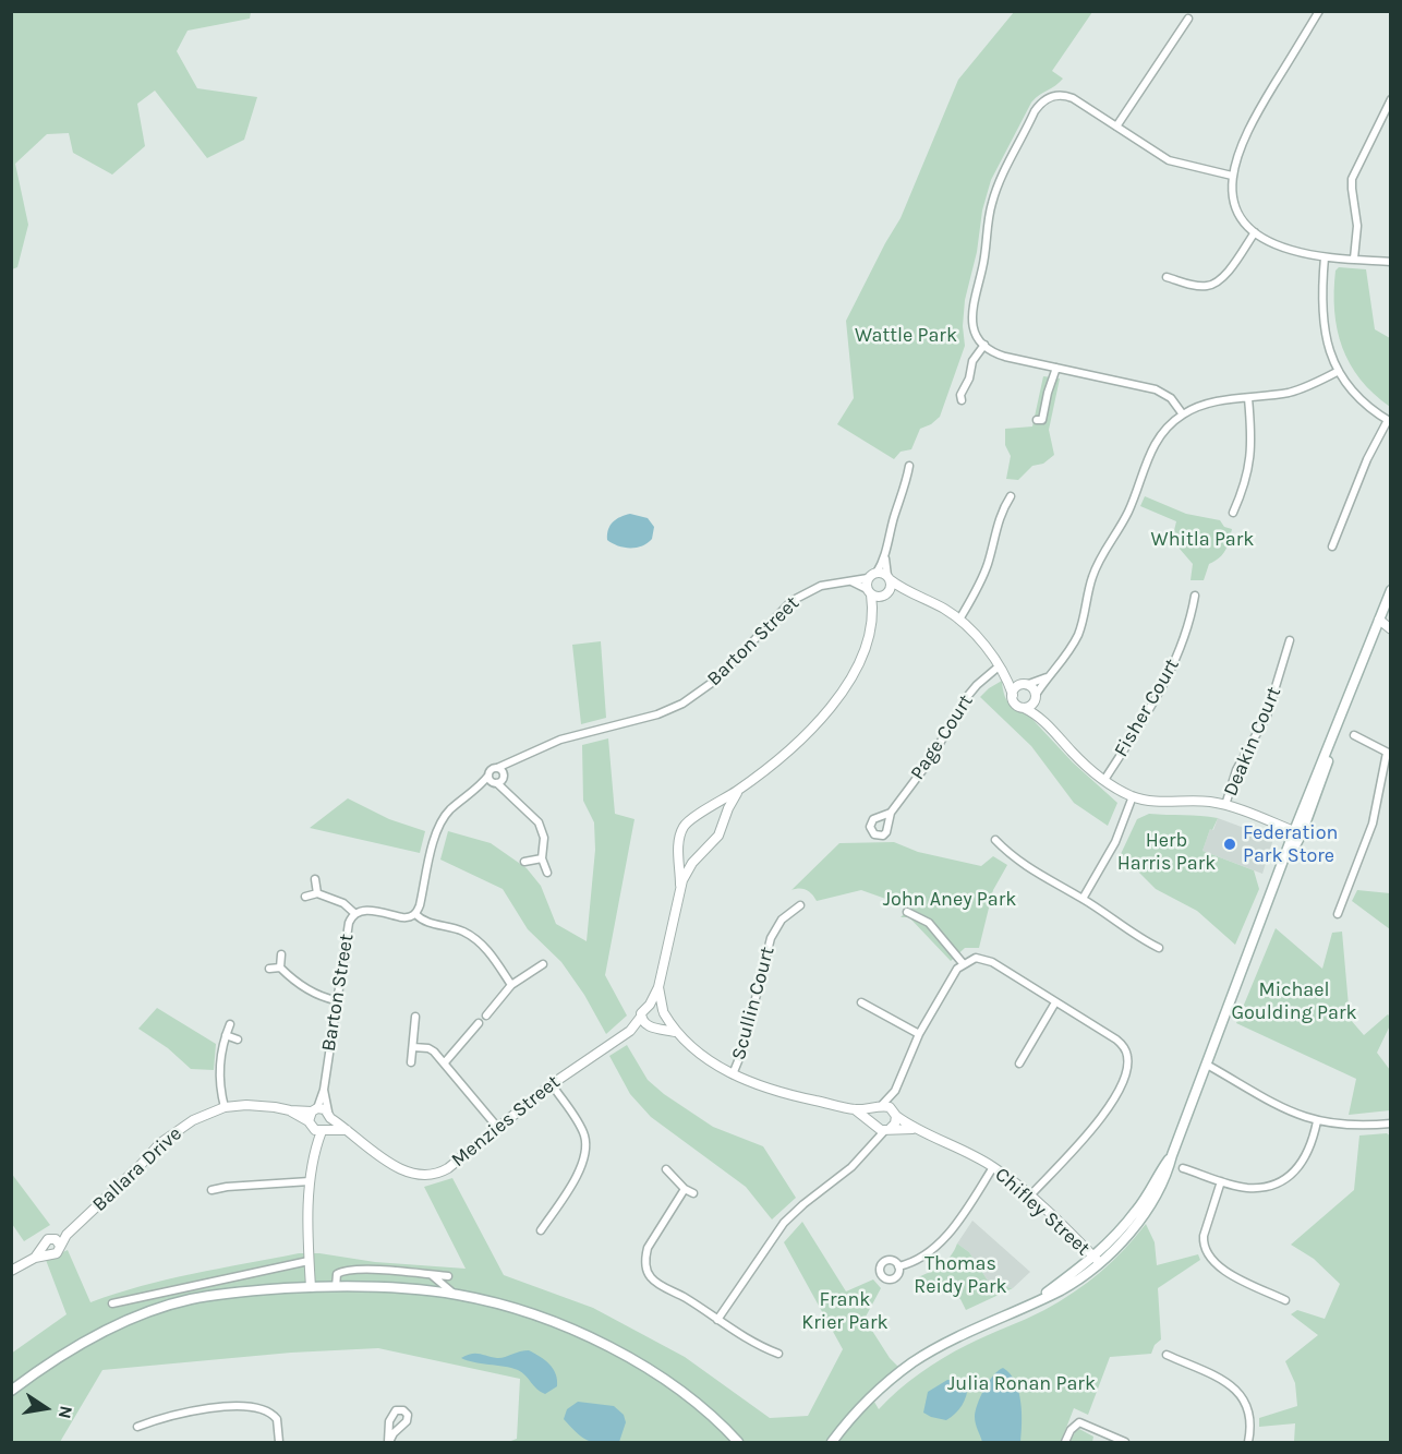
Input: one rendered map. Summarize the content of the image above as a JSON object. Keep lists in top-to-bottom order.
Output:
{
  "streets": {
    "street": [
      "Barton Street",
      "Fisher Court",
      "Page Court",
      "Deakin Court",
      "Scullin Court",
      "Menzies Street",
      "Ballara Drive",
      "Chifley Street"
    ]
  },
  "crossings": [
    ["Barton Street", "Menzies Street"],
    ["Barton Street", "Ballara Drive"],
    ["Menzies Street", "Ballara Drive"]
  ],
  "parks": [
    "Wattle Park",
    "Whitla Park",
    "Herb Harris Park",
    "John Aney Park",
    "Michael Goulding Park",
    "Thomas Reidy Park",
    "Frank Krier Park",
    "Julia Ronan Park"
  ],
  "places": ["Federation Park Store"],
  "north": "right"
}
